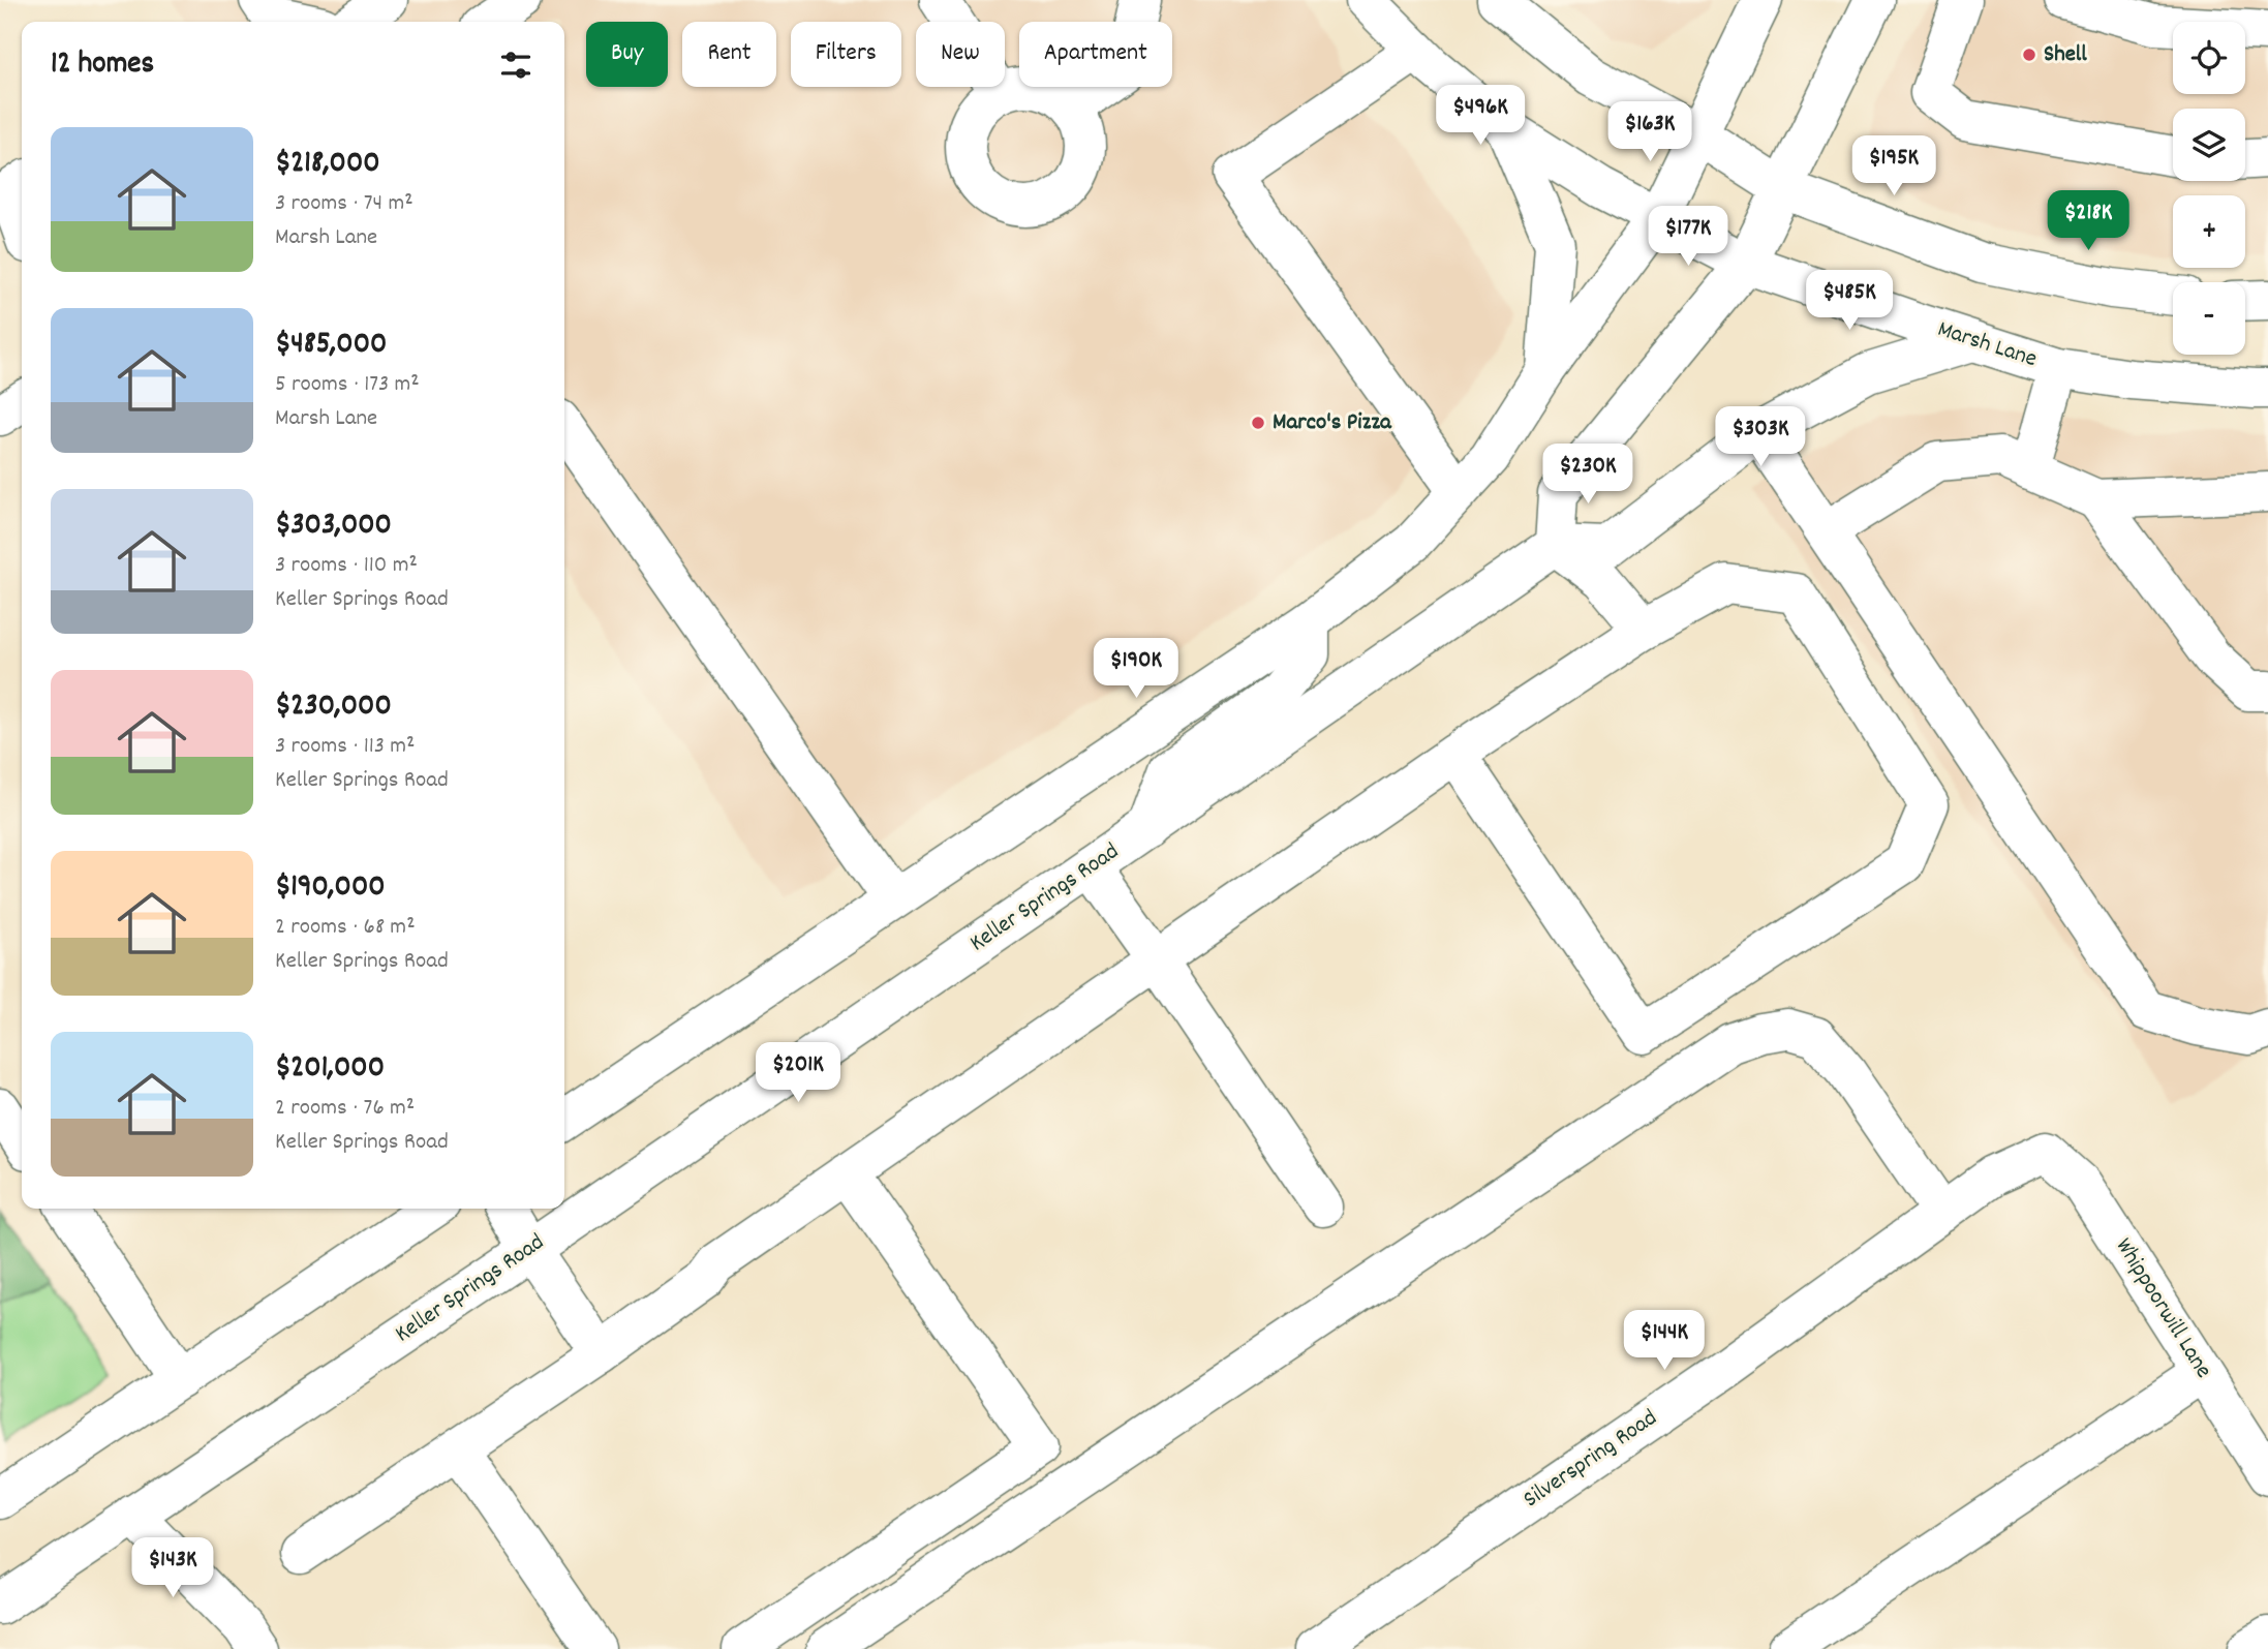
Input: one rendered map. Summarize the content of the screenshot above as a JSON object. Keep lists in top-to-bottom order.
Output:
{
  "streets": {
    "main road": [
      "Marsh Lane",
      "Keller Springs Road",
      "Whippoorwill Lane",
      "Silverspring Road"
    ]
  },
  "crossings": [
    ["Whippoorwill Lane", "Silverspring Road"]
  ],
  "places": ["Shell", "Marco's Pizza"],
  "page": {
    "map_buttons": ["+", "−"],
    "chip": [
      "Buy",
      "Rent",
      "Filters",
      "New",
      "Apartment"
    ],
    "heading": "12 homes",
    "price": [
      "$496K",
      "$163K",
      "$195K",
      "$218K",
      "$177K",
      "$485K",
      "$303K",
      "$230K",
      "$190K",
      "$201K",
      "$144K",
      "$143K"
    ],
    "list": [
      {
        "name": "$218,000",
        "note": "3 rooms · 74 m² · Marsh Lane"
      },
      {
        "name": "$485,000",
        "note": "5 rooms · 173 m² · Marsh Lane"
      },
      {
        "name": "$303,000",
        "note": "3 rooms · 110 m² · Keller Springs Road"
      },
      {
        "name": "$230,000",
        "note": "3 rooms · 113 m² · Keller Springs Road"
      },
      {
        "name": "$190,000",
        "note": "2 rooms · 68 m² · Keller Springs Road"
      },
      {
        "name": "$201,000",
        "note": "2 rooms · 76 m² · Keller Springs Road"
      }
    ]
  }
}
